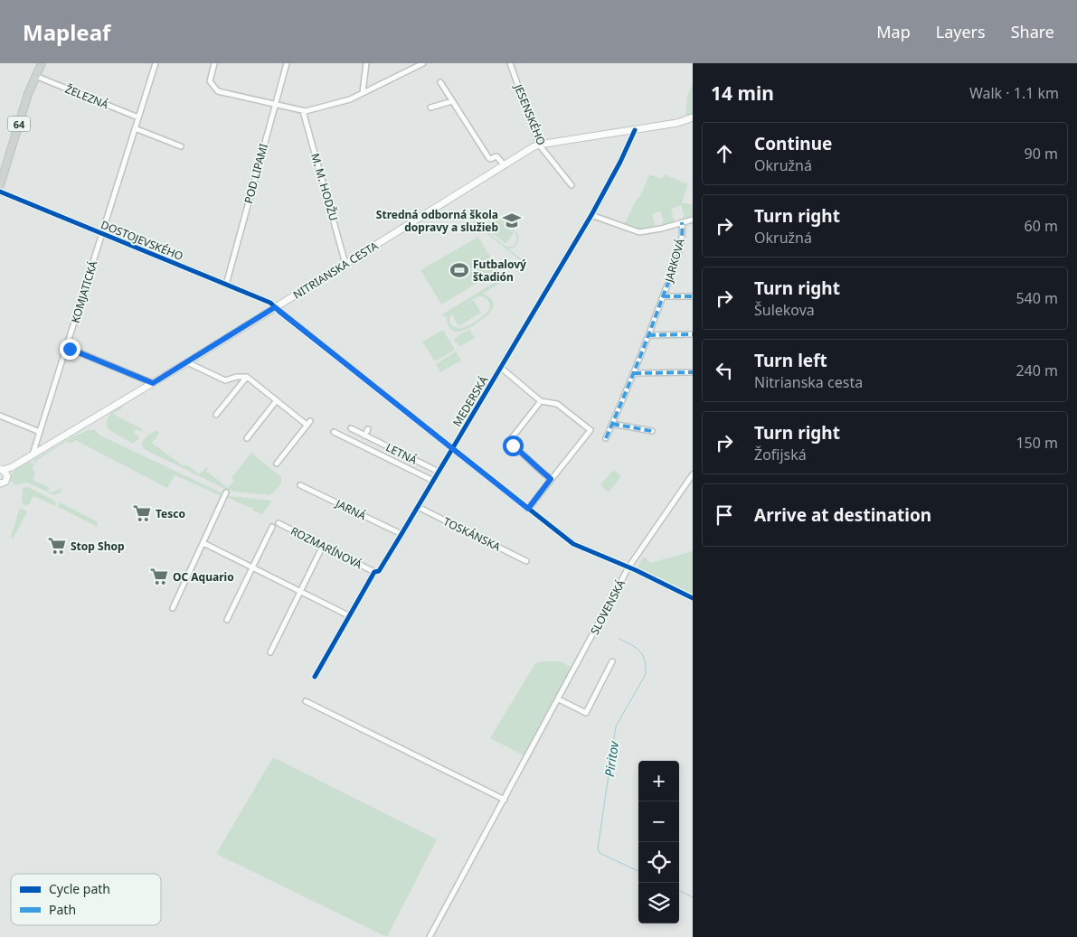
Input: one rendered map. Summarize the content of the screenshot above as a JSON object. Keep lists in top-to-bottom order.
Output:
{
  "streets": {
    "main road": ["64", "NITRIANSKA CESTA"],
    "street": [
      "ŽELEZNÁ",
      "JESENSKÉHO",
      "POD LIPAMI",
      "M. M. HODŽU",
      "DOSTOJEVSKÉHO",
      "JARKOVÁ",
      "KOMJATICKÁ",
      "MEDERSKÁ",
      "LETNÁ",
      "JARNÁ",
      "TOSKÁNSKA",
      "ROZMARÍNOVÁ",
      "SLOVENSKÁ"
    ]
  },
  "crossings": [
    ["ŽELEZNÁ", "64"],
    ["ŽELEZNÁ", "KOMJATICKÁ"],
    ["JESENSKÉHO", "NITRIANSKA CESTA"],
    ["POD LIPAMI", "DOSTOJEVSKÉHO"],
    ["M. M. HODŽU", "NITRIANSKA CESTA"],
    ["DOSTOJEVSKÉHO", "NITRIANSKA CESTA"],
    ["DOSTOJEVSKÉHO", "KOMJATICKÁ"],
    ["DOSTOJEVSKÉHO", "MEDERSKÁ"],
    ["DOSTOJEVSKÉHO", "SLOVENSKÁ"],
    ["NITRIANSKA CESTA", "KOMJATICKÁ"],
    ["NITRIANSKA CESTA", "MEDERSKÁ"],
    ["MEDERSKÁ", "LETNÁ"],
    ["MEDERSKÁ", "JARNÁ"],
    ["MEDERSKÁ", "TOSKÁNSKA"],
    ["MEDERSKÁ", "ROZMARÍNOVÁ"]
  ],
  "water": ["Piritov"],
  "places": {
    "school or university": ["Stredná odborná škola dopravy a služieb"],
    "sports": ["Futbalový štadión"],
    "supermarket": ["Tesco", "Stop Shop", "OC Aquario"]
  },
  "legend": ["Cycle path", "Path"],
  "page": {
    "header": "Mapleaf",
    "nav": ["Map", "Layers", "Share"],
    "heading": ["14 min", "Walk · 1.1 km"],
    "list": [
      ["Continue", "Okružná", "90 m"],
      ["Turn right", "Okružná", "60 m"],
      ["Turn right", "Šulekova", "540 m"],
      ["Turn left", "Nitrianska cesta", "240 m"],
      ["Turn right", "Žofijská", "150 m"],
      "Arrive at destination"
    ],
    "map_buttons": ["+", "−"]
  }
}
